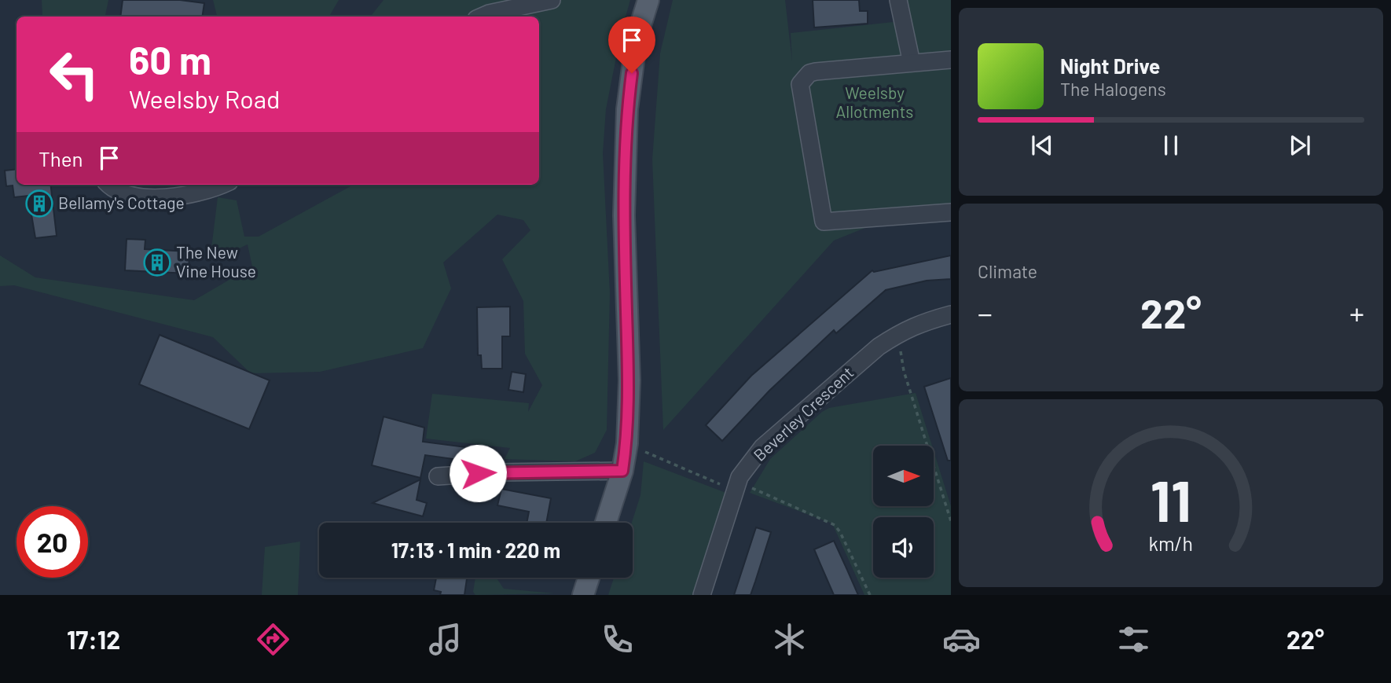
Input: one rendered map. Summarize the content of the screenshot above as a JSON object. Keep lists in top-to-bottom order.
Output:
{
  "streets": {
    "street": ["Beverley Crescent"]
  },
  "parks": ["Weelsby Allotments"],
  "places": {
    "building": ["Bellamy's Cottage", "The New Vine House"]
  },
  "north": "right",
  "page": {
    "turn": ["60 m", "Weelsby Road"],
    "song": ["Night Drive", "The Halogens"],
    "then": "Then",
    "tile": "Climate",
    "heat": ["−", "22°", "+"],
    "limit": "20",
    "trip": "17:13 · 1 min · 220 m",
    "tabs": ["17:12", "22°"],
    "gauge": ["11", "km/h"]
  }
}
